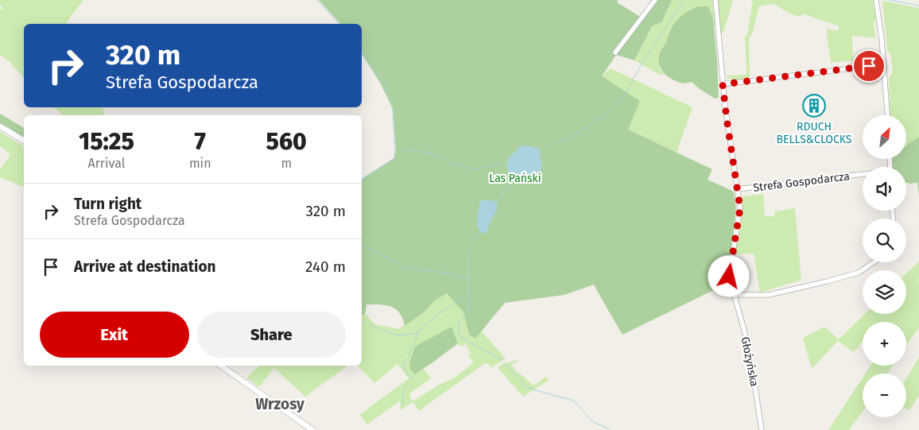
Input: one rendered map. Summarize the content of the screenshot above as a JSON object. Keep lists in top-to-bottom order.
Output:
{
  "streets": {
    "street": ["Strefa Gospodarcza", "Głożyńska"]
  },
  "crossings": [
    ["Strefa Gospodarcza", "Głożyńska"]
  ],
  "districts": ["Wrzosy"],
  "parks": ["Las Pański"],
  "places": {
    "building": ["RDUCH BELLS&CLOCKS"]
  },
  "north": "top right",
  "page": {
    "turn": ["320 m", "Strefa Gospodarcza"],
    "map_buttons": ["+", "−"],
    "eta": [
      "15:25",
      "Arrival",
      "7",
      "min",
      "560",
      "m"
    ],
    "list": [
      {
        "name": "Turn right",
        "note": "Strefa Gospodarcza",
        "value": "320 m"
      },
      {
        "name": "Arrive at destination",
        "value": "240 m"
      }
    ],
    "buttons": ["Exit", "Share"]
  }
}
